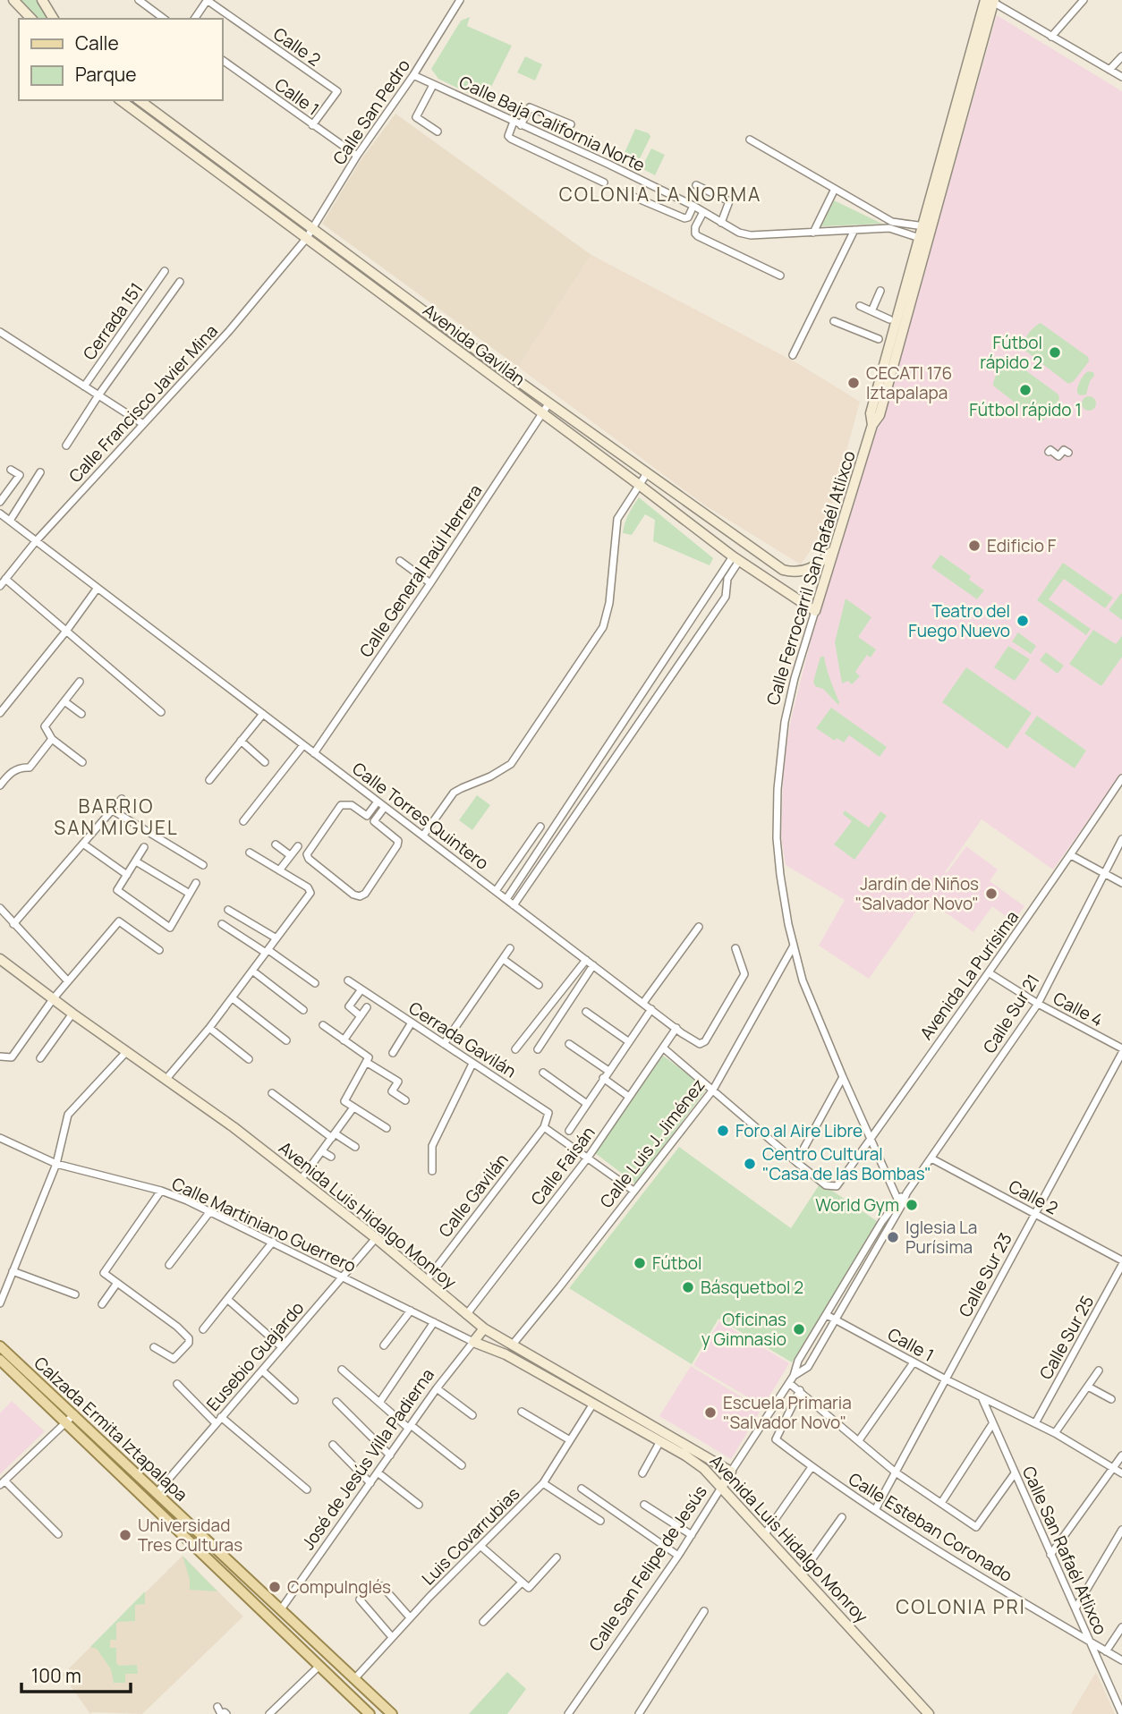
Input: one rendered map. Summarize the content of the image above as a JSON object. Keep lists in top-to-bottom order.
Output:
{
  "streets": {
    "main road": [
      "Avenida Gavilán",
      "Calle Ferrocarril San Rafaél Atlixco",
      "Avenida Luis Hidalgo Monroy",
      "Calzada Ermita Iztapalapa",
      "José de Jesús Villa Padierna",
      "Calle San Felipe de Jesús"
    ],
    "street": [
      "Calle 2",
      "Calle 1",
      "Calle San Pedro",
      "Calle Baja California Norte",
      "Cerrada 151",
      "Calle Francisco Javier Mina",
      "Calle General Raúl Herrera",
      "Calle Torres Quintero",
      "Avenida La Purísima",
      "Calle 4",
      "Calle Sur 21",
      "Cerrada Gavilán",
      "Calle Luis J. Jiménez",
      "Calle Faisán",
      "Calle Gavilán",
      "Calle Martiniano Guerrero",
      "Calle Sur 23",
      "Calle Sur 25",
      "Eusebio Guajardo",
      "Calle Esteban Coronado",
      "Luis Covarrubias",
      "Calle San Rafaél Atlixco"
    ]
  },
  "crossings": [
    ["Calle 2", "Calle 1"],
    ["Calle 2", "Calle Sur 21"],
    ["Calle 2", "Calle Sur 23"],
    ["Calle 2", "Calle Sur 25"],
    ["Calle 1", "Calle San Pedro"],
    ["Calle 1", "Calle Sur 23"],
    ["Calle 1", "Calle Sur 25"],
    ["Calle 1", "Calle San Rafaél Atlixco"],
    ["Calle 1", "Calle San Felipe de Jesús"],
    ["Calle San Pedro", "Calle Baja California Norte"],
    ["Calle San Pedro", "Avenida Gavilán"],
    ["Calle San Pedro", "Calle Francisco Javier Mina"],
    ["Calle Baja California Norte", "Calle Ferrocarril San Rafaél Atlixco"],
    ["Avenida Gavilán", "Calle Francisco Javier Mina"],
    ["Avenida Gavilán", "Calle General Raúl Herrera"],
    ["Avenida Gavilán", "Calle Ferrocarril San Rafaél Atlixco"],
    ["Calle Francisco Javier Mina", "Calle Torres Quintero"],
    ["Calle General Raúl Herrera", "Calle Torres Quintero"],
    ["Calle Ferrocarril San Rafaél Atlixco", "Avenida La Purísima"],
    ["Calle Ferrocarril San Rafaél Atlixco", "Calle Sur 21"],
    ["Calle Ferrocarril San Rafaél Atlixco", "Calle Luis J. Jiménez"],
    ["Calle Ferrocarril San Rafaél Atlixco", "Calle San Felipe de Jesús"],
    ["Calle Torres Quintero", "Calle Faisán"],
    ["Avenida La Purísima", "Calle 4"],
    ["Calle 4", "Calle Sur 21"],
    ["Calle Sur 21", "Calle San Felipe de Jesús"],
    ["Cerrada Gavilán", "Calle Gavilán"],
    ["Calle Luis J. Jiménez", "Avenida Luis Hidalgo Monroy"],
    ["Calle Faisán", "Avenida Luis Hidalgo Monroy"],
    ["Calle Gavilán", "Avenida Luis Hidalgo Monroy"],
    ["Avenida Luis Hidalgo Monroy", "Calle Martiniano Guerrero"],
    ["Avenida Luis Hidalgo Monroy", "Eusebio Guajardo"],
    ["Avenida Luis Hidalgo Monroy", "José de Jesús Villa Padierna"],
    ["Avenida Luis Hidalgo Monroy", "Luis Covarrubias"],
    ["Avenida Luis Hidalgo Monroy", "Calle San Felipe de Jesús"],
    ["Calle Martiniano Guerrero", "Eusebio Guajardo"],
    ["Calle Martiniano Guerrero", "José de Jesús Villa Padierna"],
    ["Calle Sur 23", "Calle Esteban Coronado"],
    ["Eusebio Guajardo", "Calzada Ermita Iztapalapa"],
    ["Calzada Ermita Iztapalapa", "José de Jesús Villa Padierna"],
    ["Calzada Ermita Iztapalapa", "Luis Covarrubias"],
    ["Calle Esteban Coronado", "Calle San Rafaél Atlixco"]
  ],
  "districts": ["COLONIA LA NORMA", "BARRIO SAN MIGUEL", "COLONIA PRI"],
  "places": [
    "Fútbol rápido 2",
    "CECATI 176 Iztapalapa",
    "Fútbol rápido 1",
    "Edificio F",
    "Teatro del Fuego Nuevo",
    "Jardín de Niños \"Salvador Novo\"",
    "Foro al Aire Libre",
    "Centro Cultural \"Casa de las Bombas\"",
    "World Gym",
    "Iglesia La Purísima",
    "Fútbol",
    "Básquetbol 2",
    "Oficinas y Gimnasio",
    "Escuela Primaria \"Salvador Novo\"",
    "Universidad Tres Culturas",
    "CompuInglés"
  ],
  "legend": ["Calle", "Parque"],
  "scale_bar": "100 m"
}
